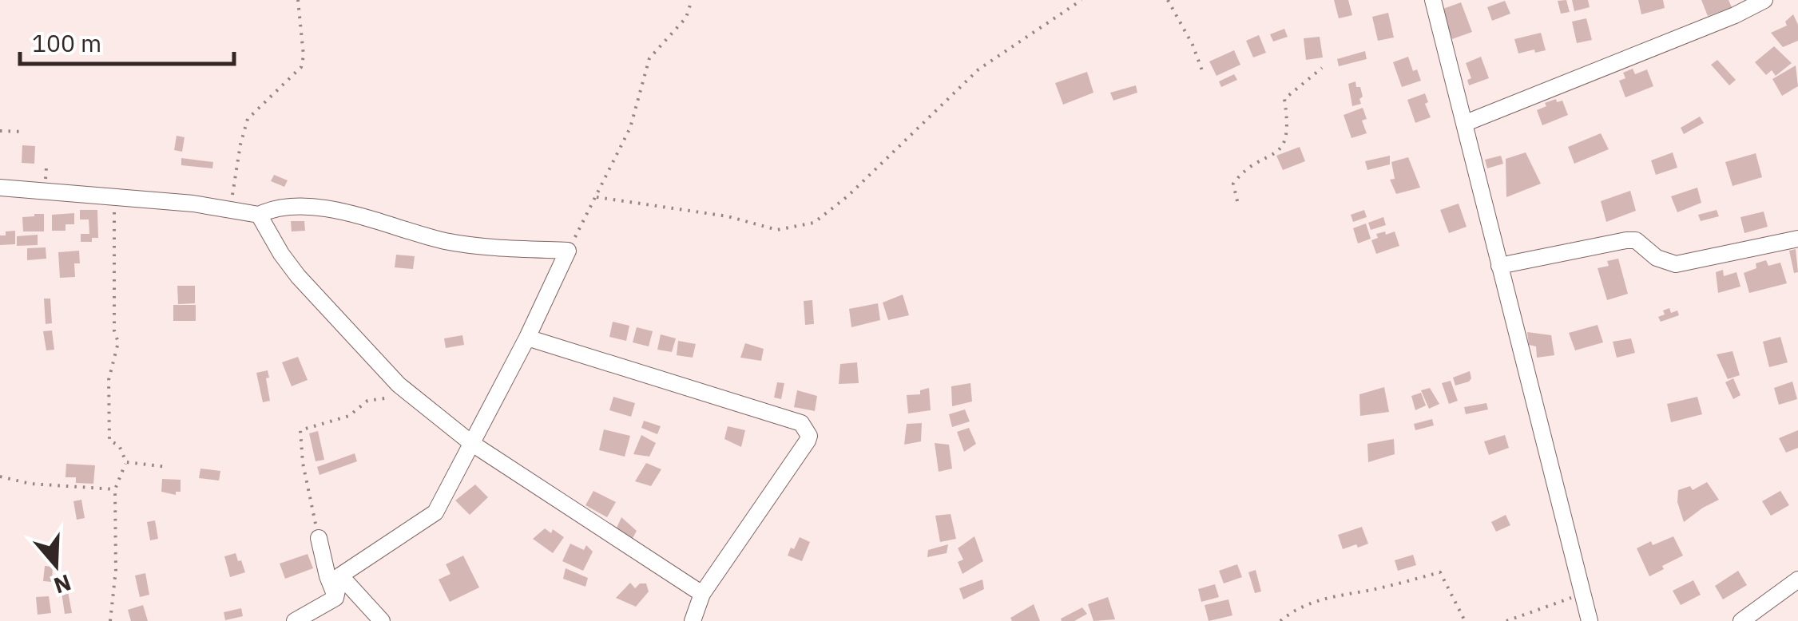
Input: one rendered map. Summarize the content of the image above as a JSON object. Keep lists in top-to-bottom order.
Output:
{
  "scale_bar": "100 m",
  "north": "bottom"
}
